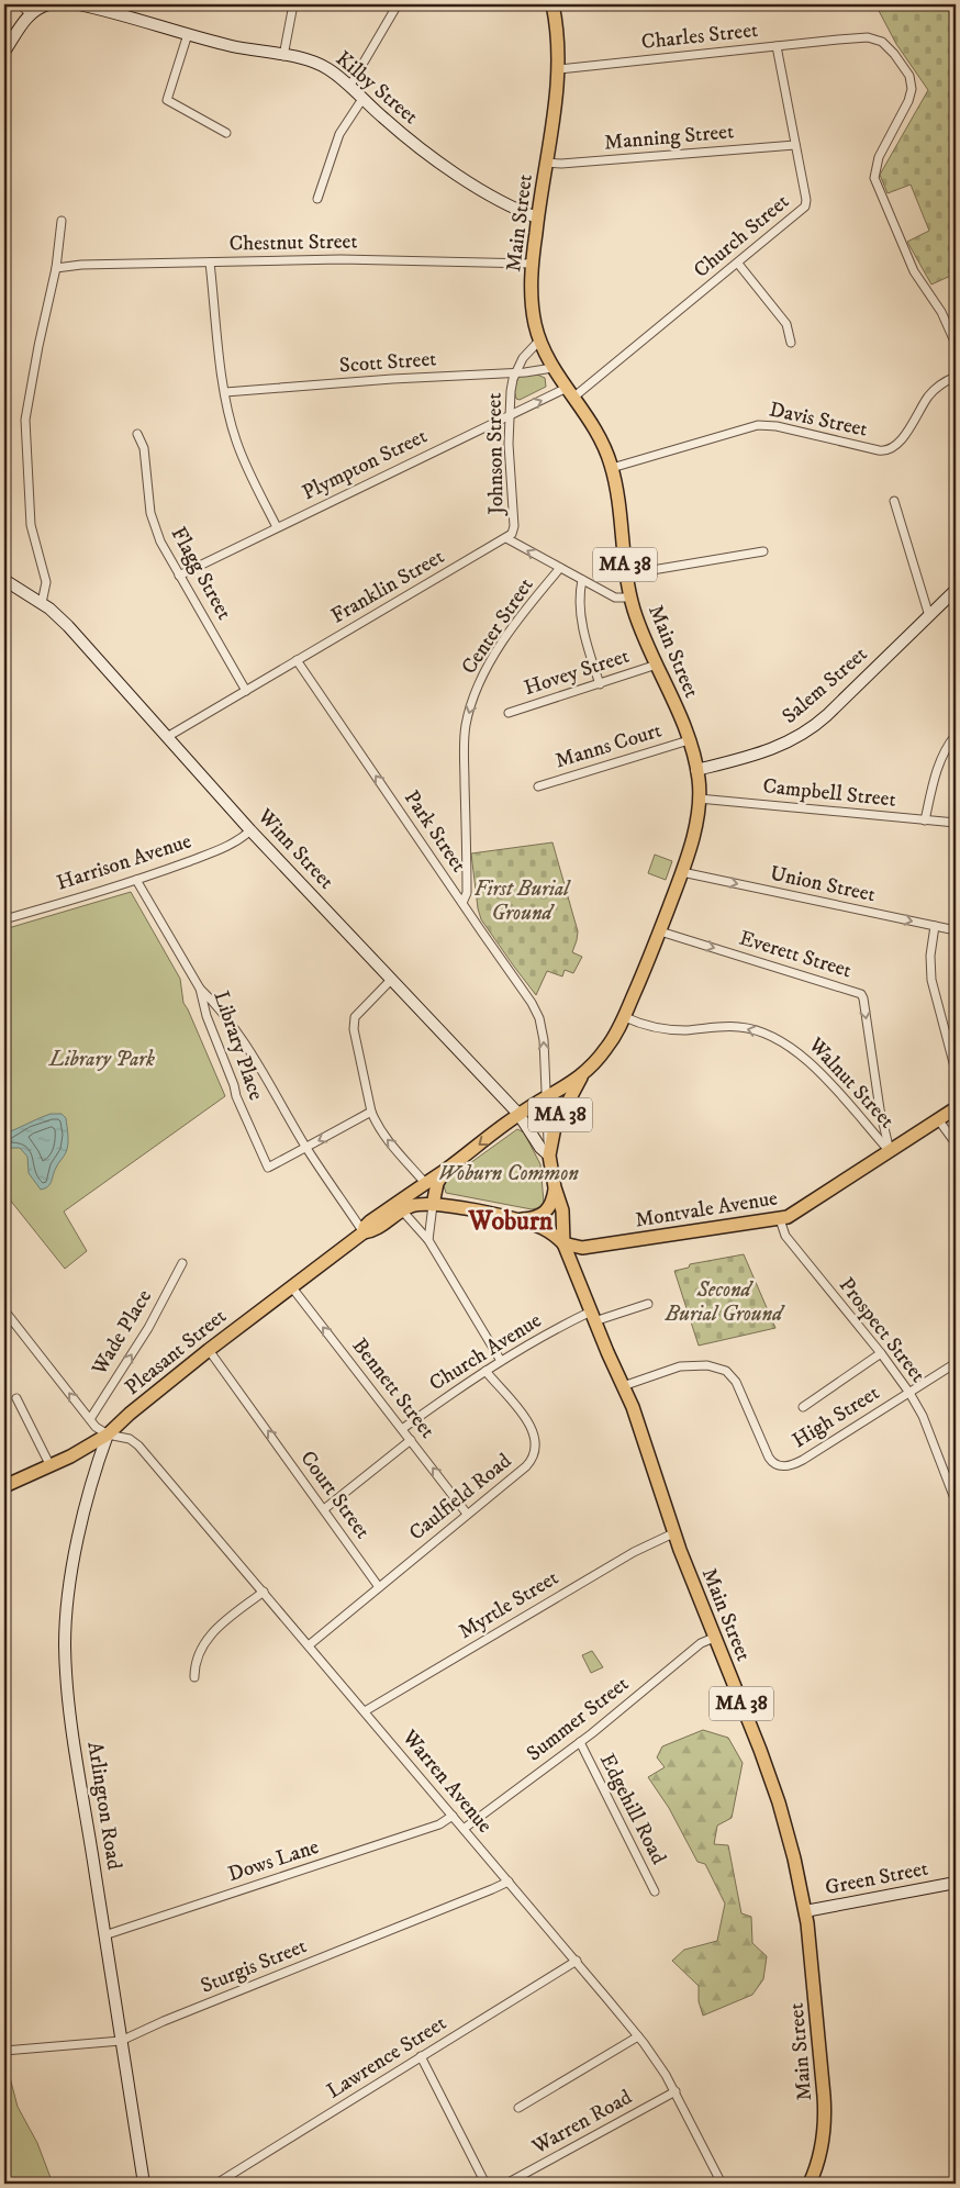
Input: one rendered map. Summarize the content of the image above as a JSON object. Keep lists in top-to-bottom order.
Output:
{
  "streets": {
    "main road": [
      "Main Street",
      "MA 38",
      "Montvale Avenue",
      "Pleasant Street"
    ],
    "street": [
      "Charles Street",
      "Kilby Street",
      "Manning Street",
      "Church Street",
      "Chestnut Street",
      "Scott Street",
      "Davis Street",
      "Johnson Street",
      "Plympton Street",
      "Flagg Street",
      "Franklin Street",
      "Center Street",
      "Hovey Street",
      "Salem Street",
      "Manns Court",
      "Campbell Street",
      "Park Street",
      "Winn Street",
      "Harrison Avenue",
      "Union Street",
      "Everett Street",
      "Library Place",
      "Walnut Street",
      "Prospect Street",
      "Wade Place",
      "Church Avenue",
      "Bennett Street",
      "High Street",
      "Court Street",
      "Caulfield Road",
      "Myrtle Street",
      "Summer Street",
      "Warren Avenue",
      "Arlington Road",
      "Edgehill Road",
      "Dows Lane",
      "Green Street",
      "Sturgis Street",
      "Lawrence Street",
      "Warren Road"
    ]
  },
  "crossings": [
    ["Charles Street", "Main Street"],
    ["Charles Street", "Church Street"],
    ["Kilby Street", "Main Street"],
    ["Manning Street", "Main Street"],
    ["Manning Street", "Church Street"],
    ["Main Street", "Church Street"],
    ["Main Street", "Chestnut Street"],
    ["Main Street", "Scott Street"],
    ["Main Street", "Davis Street"],
    ["Main Street", "Johnson Street"],
    ["Main Street", "Plympton Street"],
    ["Main Street", "Hovey Street"],
    ["Main Street", "Salem Street"],
    ["Main Street", "Manns Court"],
    ["Main Street", "Campbell Street"],
    ["Main Street", "Park Street"],
    ["Main Street", "Winn Street"],
    ["Main Street", "Union Street"],
    ["Main Street", "Everett Street"],
    ["Main Street", "Walnut Street"],
    ["Main Street", "Montvale Avenue"],
    ["Main Street", "Pleasant Street"],
    ["Main Street", "Church Avenue"],
    ["Main Street", "High Street"],
    ["Main Street", "Myrtle Street"],
    ["Main Street", "Summer Street"],
    ["Main Street", "Green Street"],
    ["Church Street", "Plympton Street"],
    ["Scott Street", "Johnson Street"],
    ["Johnson Street", "Plympton Street"],
    ["Johnson Street", "Franklin Street"],
    ["Plympton Street", "Flagg Street"],
    ["Flagg Street", "Franklin Street"],
    ["Franklin Street", "Park Street"],
    ["Franklin Street", "Winn Street"],
    ["Center Street", "Park Street"],
    ["Park Street", "Winn Street"],
    ["Winn Street", "Harrison Avenue"],
    ["Winn Street", "Pleasant Street"],
    ["Everett Street", "Walnut Street"],
    ["Everett Street", "Montvale Avenue"],
    ["Library Place", "Pleasant Street"],
    ["Walnut Street", "Montvale Avenue"],
    ["Montvale Avenue", "Prospect Street"],
    ["Prospect Street", "High Street"],
    ["Pleasant Street", "Bennett Street"],
    ["Pleasant Street", "Court Street"],
    ["Pleasant Street", "Warren Avenue"],
    ["Pleasant Street", "Arlington Road"],
    ["Church Avenue", "Bennett Street"],
    ["Church Avenue", "Caulfield Road"],
    ["Bennett Street", "Caulfield Road"],
    ["Court Street", "Caulfield Road"],
    ["Myrtle Street", "Warren Avenue"],
    ["Summer Street", "Warren Avenue"],
    ["Summer Street", "Edgehill Road"],
    ["Warren Avenue", "Arlington Road"],
    ["Warren Avenue", "Dows Lane"],
    ["Warren Avenue", "Sturgis Street"],
    ["Warren Avenue", "Lawrence Street"],
    ["Warren Avenue", "Warren Road"],
    ["Arlington Road", "Dows Lane"],
    ["Arlington Road", "Sturgis Street"]
  ],
  "one_way": [
    "Center Street",
    "Park Street",
    "Union Street",
    "Everett Street",
    "Walnut Street",
    "Wade Place",
    "Bennett Street",
    "Court Street"
  ],
  "districts": ["Woburn"],
  "parks": [
    "First Burial Ground",
    "Library Park",
    "Woburn Common",
    "Second Burial Ground"
  ]
}
